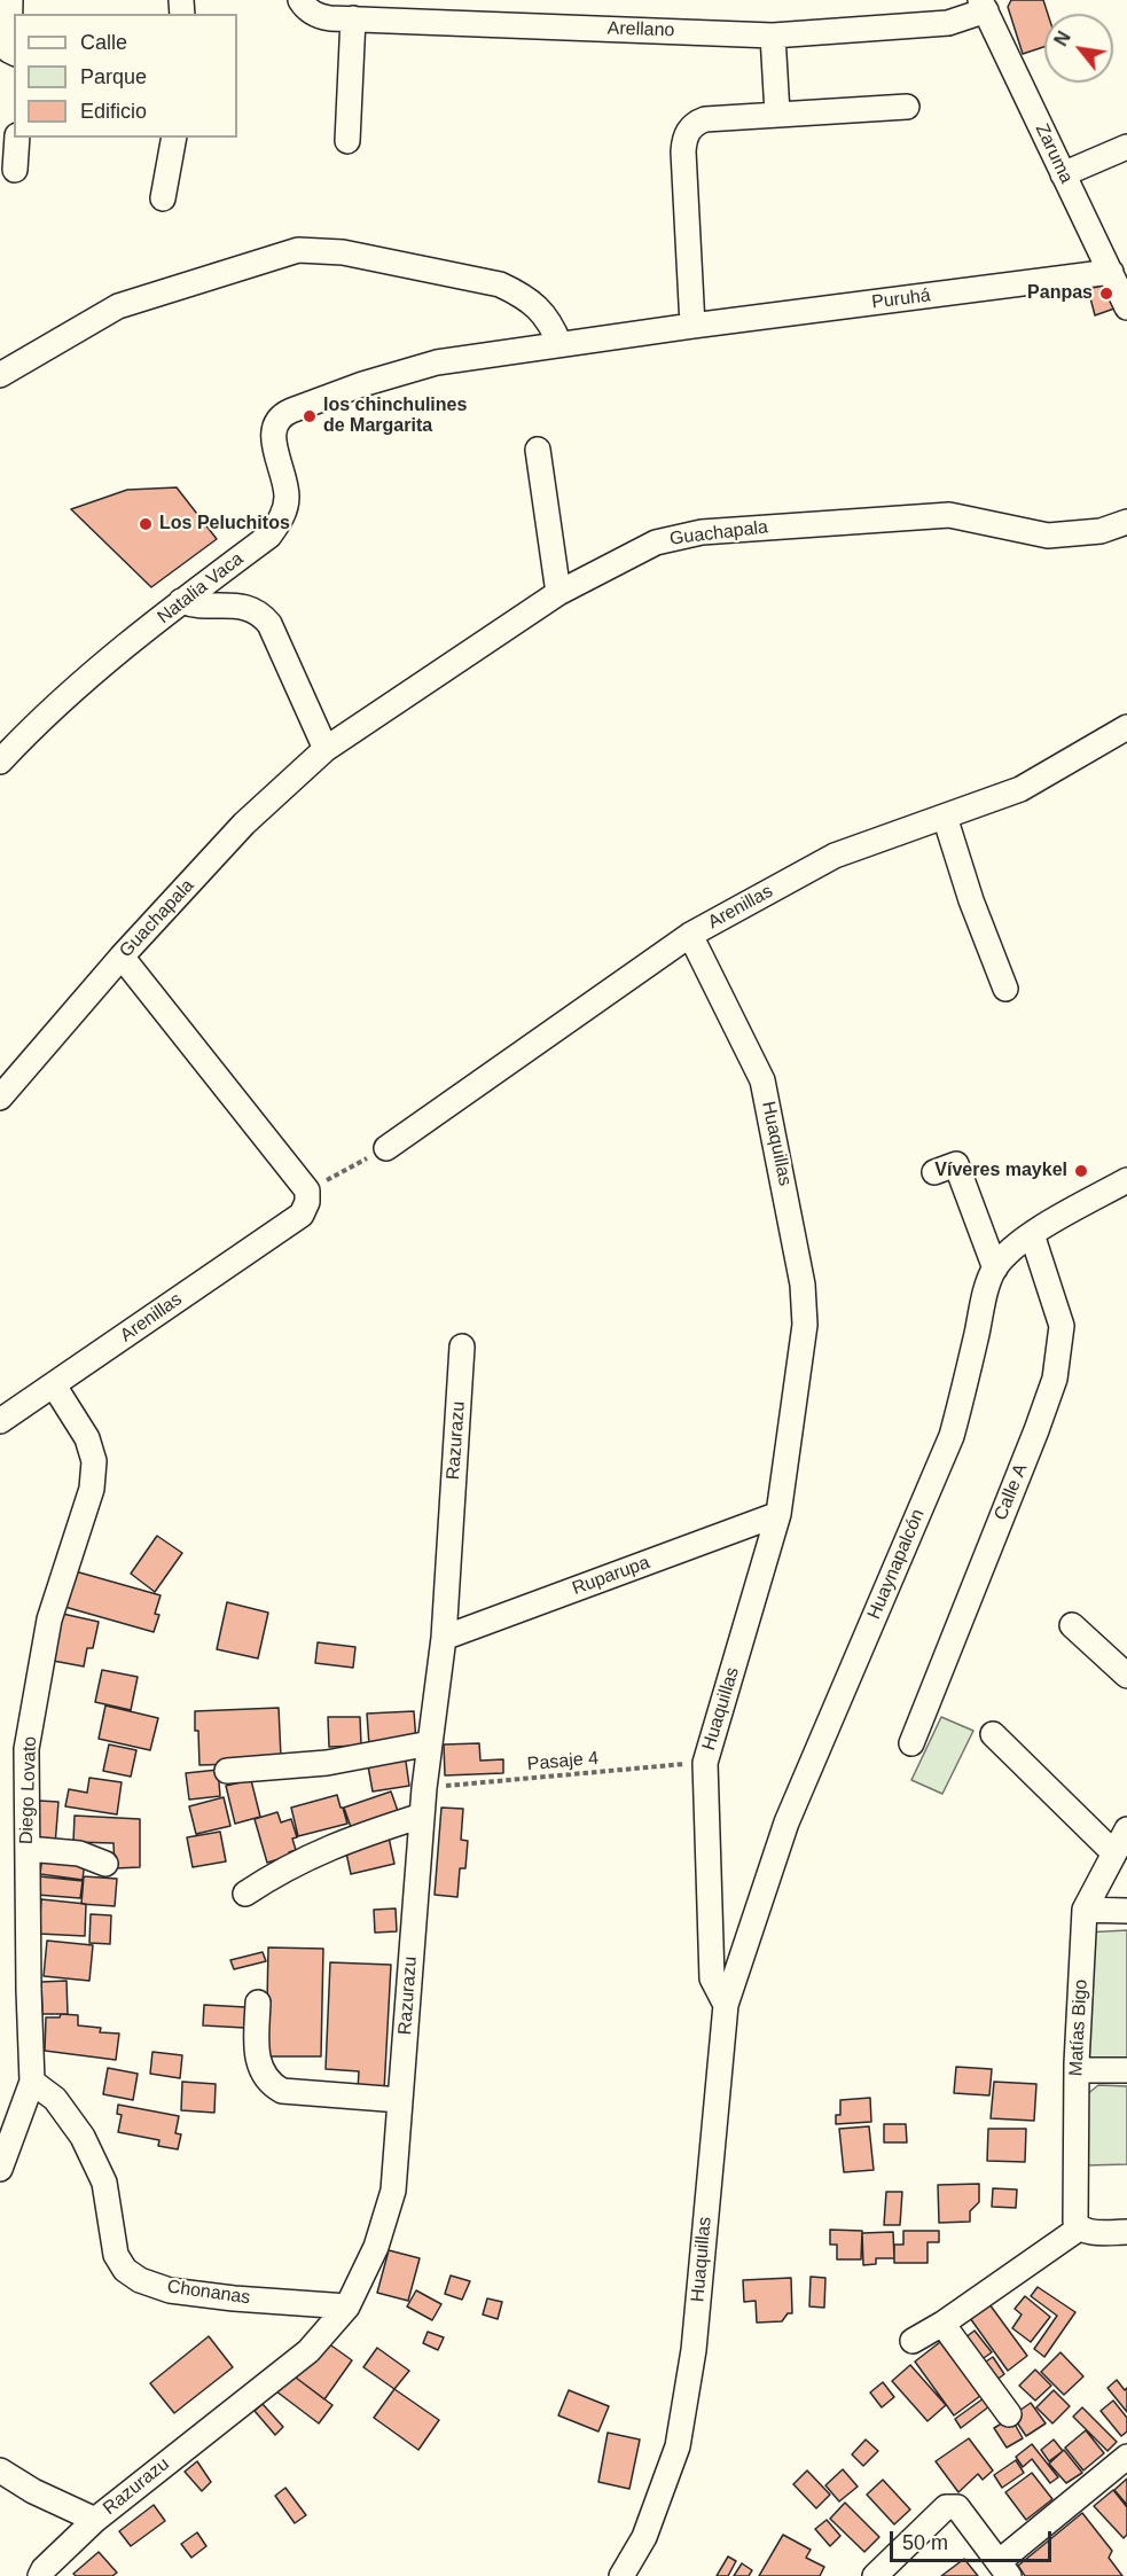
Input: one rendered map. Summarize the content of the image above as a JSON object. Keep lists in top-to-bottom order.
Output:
{
  "streets": {
    "street": [
      "Arellano",
      "Zaruma",
      "Puruhá",
      "Guachapala",
      "Natalia Vaca",
      "Arenillas",
      "Huaquillas",
      "Razurazu",
      "Calle A",
      "Huaynapalcón",
      "Ruparupa",
      "Diego Lovato",
      "Matías Bigo",
      "Chonanas"
    ],
    "path": ["Pasaje 4"]
  },
  "crossings": [
    ["Arellano", "Zaruma"],
    ["Zaruma", "Puruhá"],
    ["Puruhá", "Natalia Vaca"],
    ["Arenillas", "Huaquillas"],
    ["Arenillas", "Diego Lovato"],
    ["Huaquillas", "Huaynapalcón"],
    ["Huaquillas", "Ruparupa"],
    ["Huaquillas", "Pasaje 4"],
    ["Razurazu", "Ruparupa"],
    ["Razurazu", "Pasaje 4"],
    ["Razurazu", "Chonanas"],
    ["Calle A", "Huaynapalcón"],
    ["Diego Lovato", "Chonanas"]
  ],
  "places": [
    "Panpas",
    "los chinchulines de Margarita",
    "Los Peluchitos",
    "Víveres maykel"
  ],
  "legend": ["Calle", "Parque", "Edificio"],
  "scale_bar": "50 m",
  "north": "top left"
}
